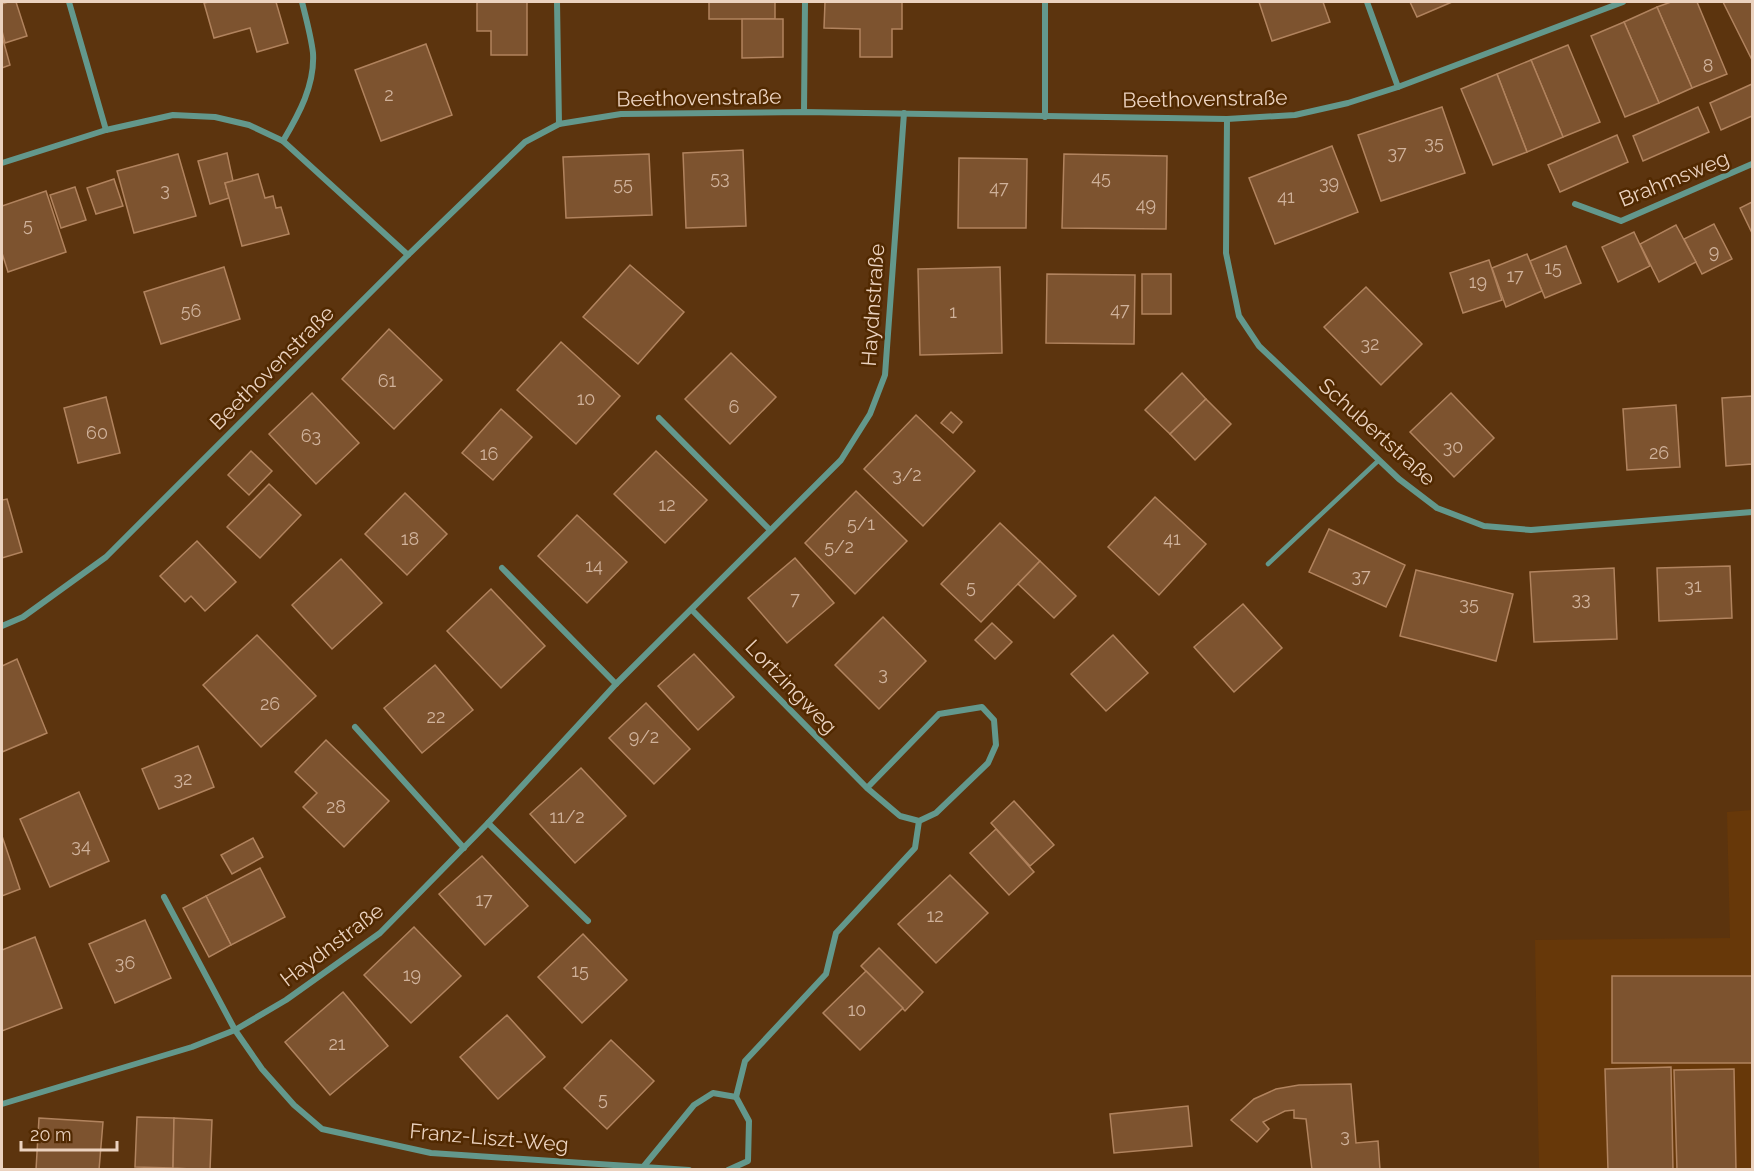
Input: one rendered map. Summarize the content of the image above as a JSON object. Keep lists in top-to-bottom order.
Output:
{
  "streets": {
    "street": [
      "Beethovenstraße",
      "Brahmsweg",
      "Haydnstraße",
      "Schubertstraße",
      "Lortzingweg",
      "Franz-Liszt-Weg"
    ]
  },
  "crossings": [
    ["Beethovenstraße", "Haydnstraße"],
    ["Beethovenstraße", "Schubertstraße"],
    ["Haydnstraße", "Lortzingweg"],
    ["Haydnstraße", "Franz-Liszt-Weg"]
  ],
  "house_numbers": [
    "8",
    "2",
    "35",
    "37",
    "53",
    "45",
    "39",
    "55",
    "47",
    "3",
    "41",
    "49",
    "5",
    "9",
    "15",
    "17",
    "19",
    "47",
    "56",
    "1",
    "32",
    "61",
    "10",
    "6",
    "60",
    "63",
    "30",
    "26",
    "16",
    "3/2",
    "12",
    "5/1",
    "18",
    "41",
    "5/2",
    "14",
    "37",
    "31",
    "5",
    "7",
    "33",
    "35",
    "3",
    "26",
    "22",
    "9/2",
    "32",
    "28",
    "11/2",
    "34",
    "17",
    "12",
    "36",
    "15",
    "19",
    "10",
    "21",
    "5",
    "3"
  ],
  "scale_bar": "20 m"
}
